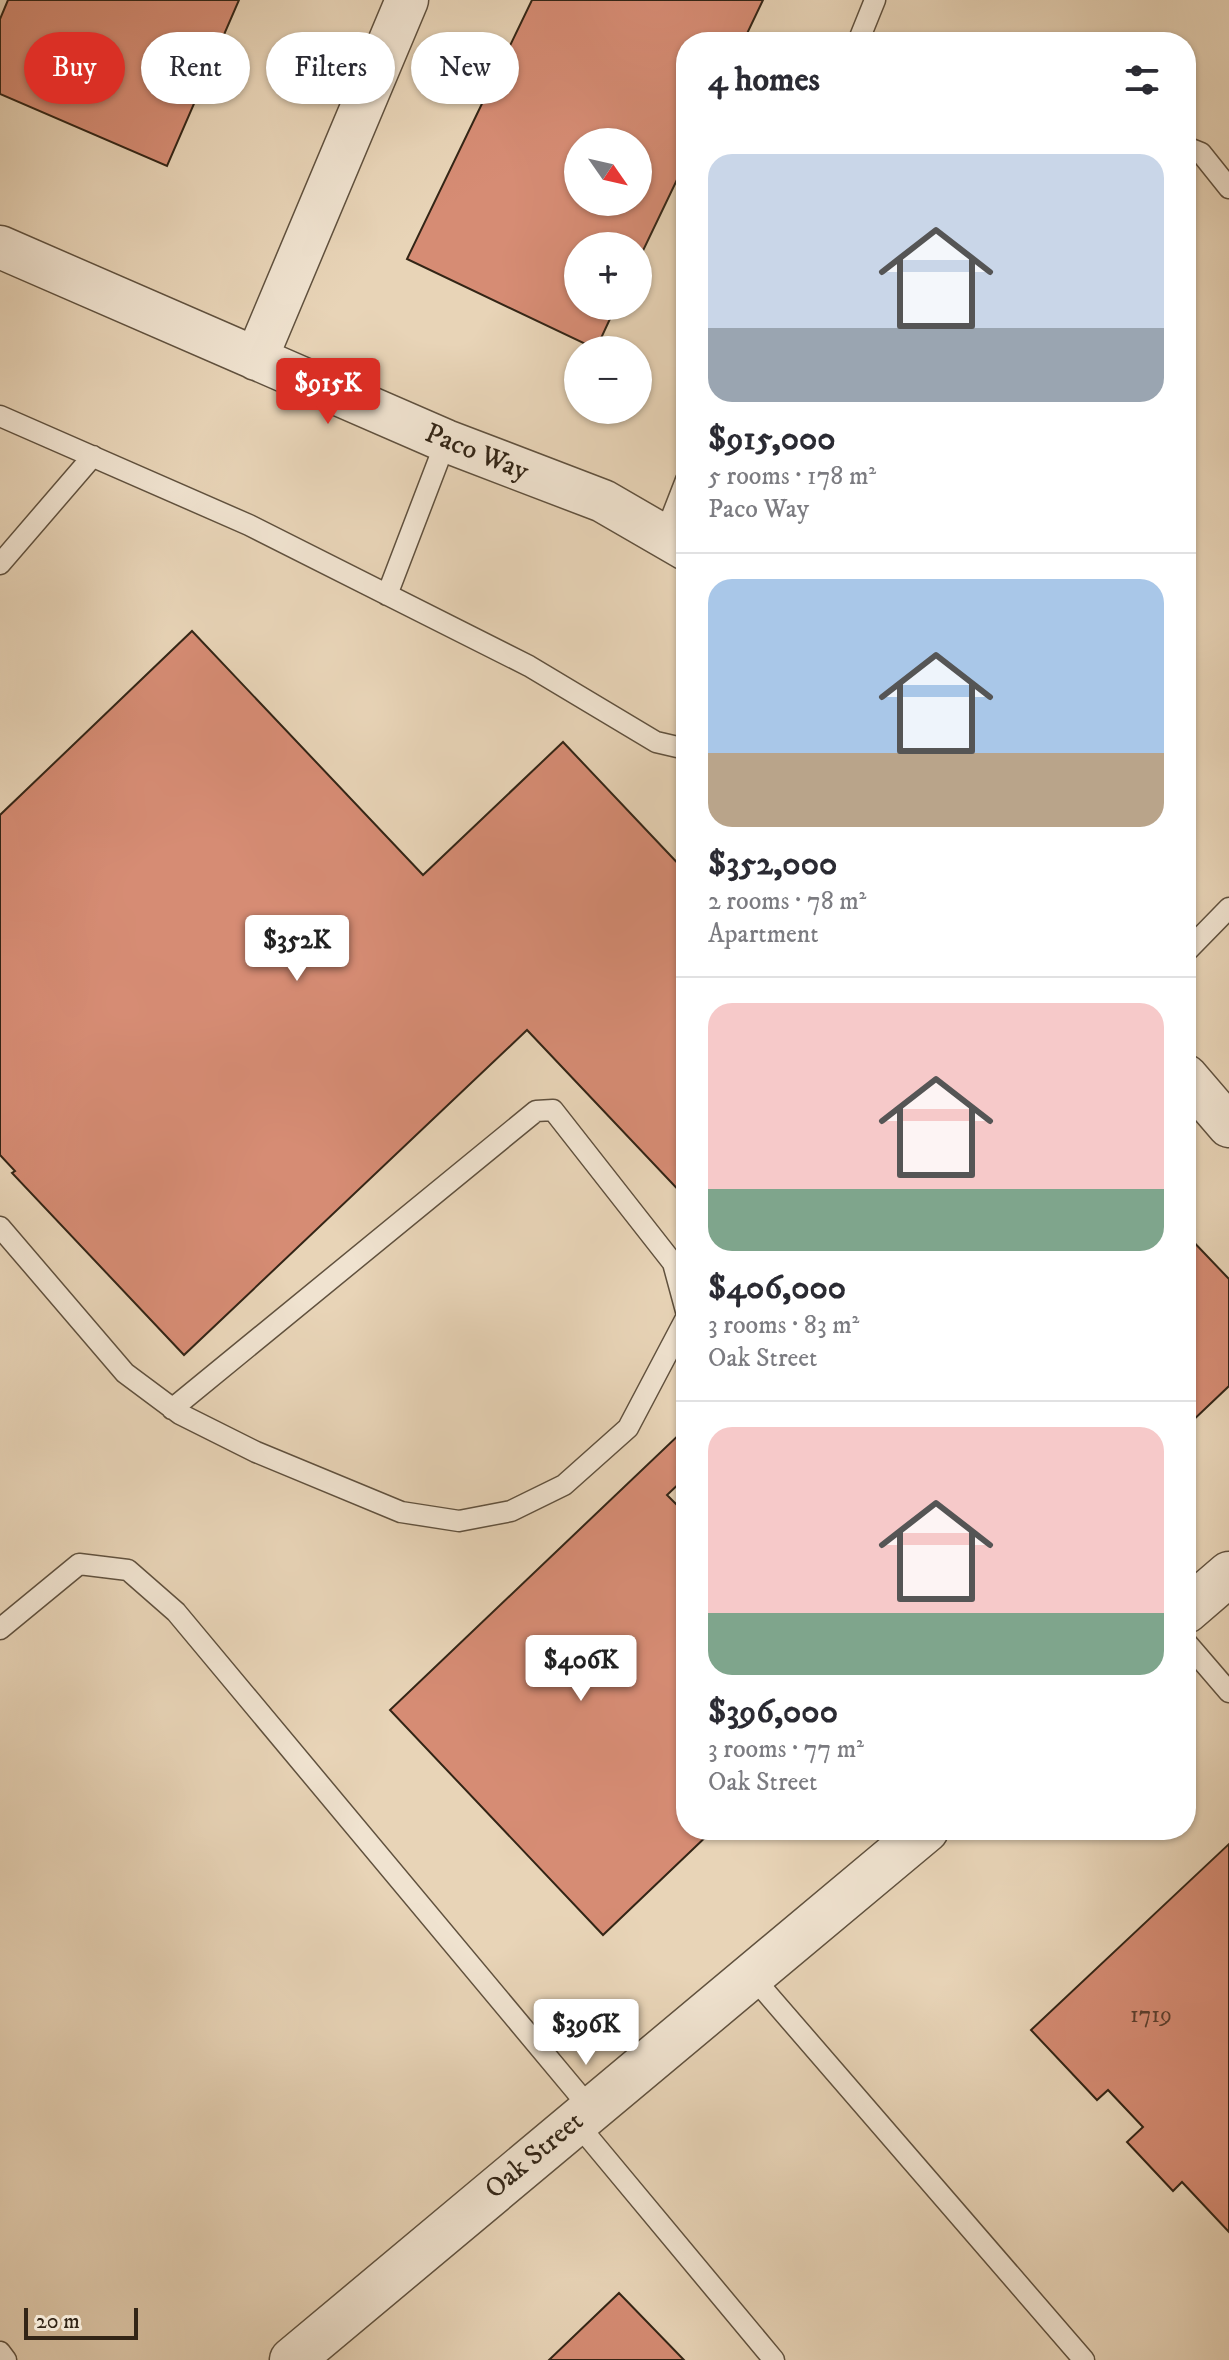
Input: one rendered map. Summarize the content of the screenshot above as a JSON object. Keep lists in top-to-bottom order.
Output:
{
  "streets": {
    "street": ["Paco Way", "Oak Street"]
  },
  "house_numbers": ["1719"],
  "scale_bar": "20 m",
  "north": "bottom right",
  "page": {
    "chip": [
      "Buy",
      "Rent",
      "Filters",
      "New"
    ],
    "heading": "4 homes",
    "map_buttons": ["+", "−"],
    "list": [
      {
        "name": "$915,000",
        "note": "5 rooms · 178 m² · Paco Way"
      },
      {
        "name": "$352,000",
        "note": "2 rooms · 78 m² · Apartment"
      },
      {
        "name": "$406,000",
        "note": "3 rooms · 83 m² · Oak Street"
      },
      {
        "name": "$396,000",
        "note": "3 rooms · 77 m² · Oak Street"
      }
    ],
    "price": [
      "$915K",
      "$352K",
      "$406K",
      "$396K"
    ],
    "scale": "20 m"
  }
}
